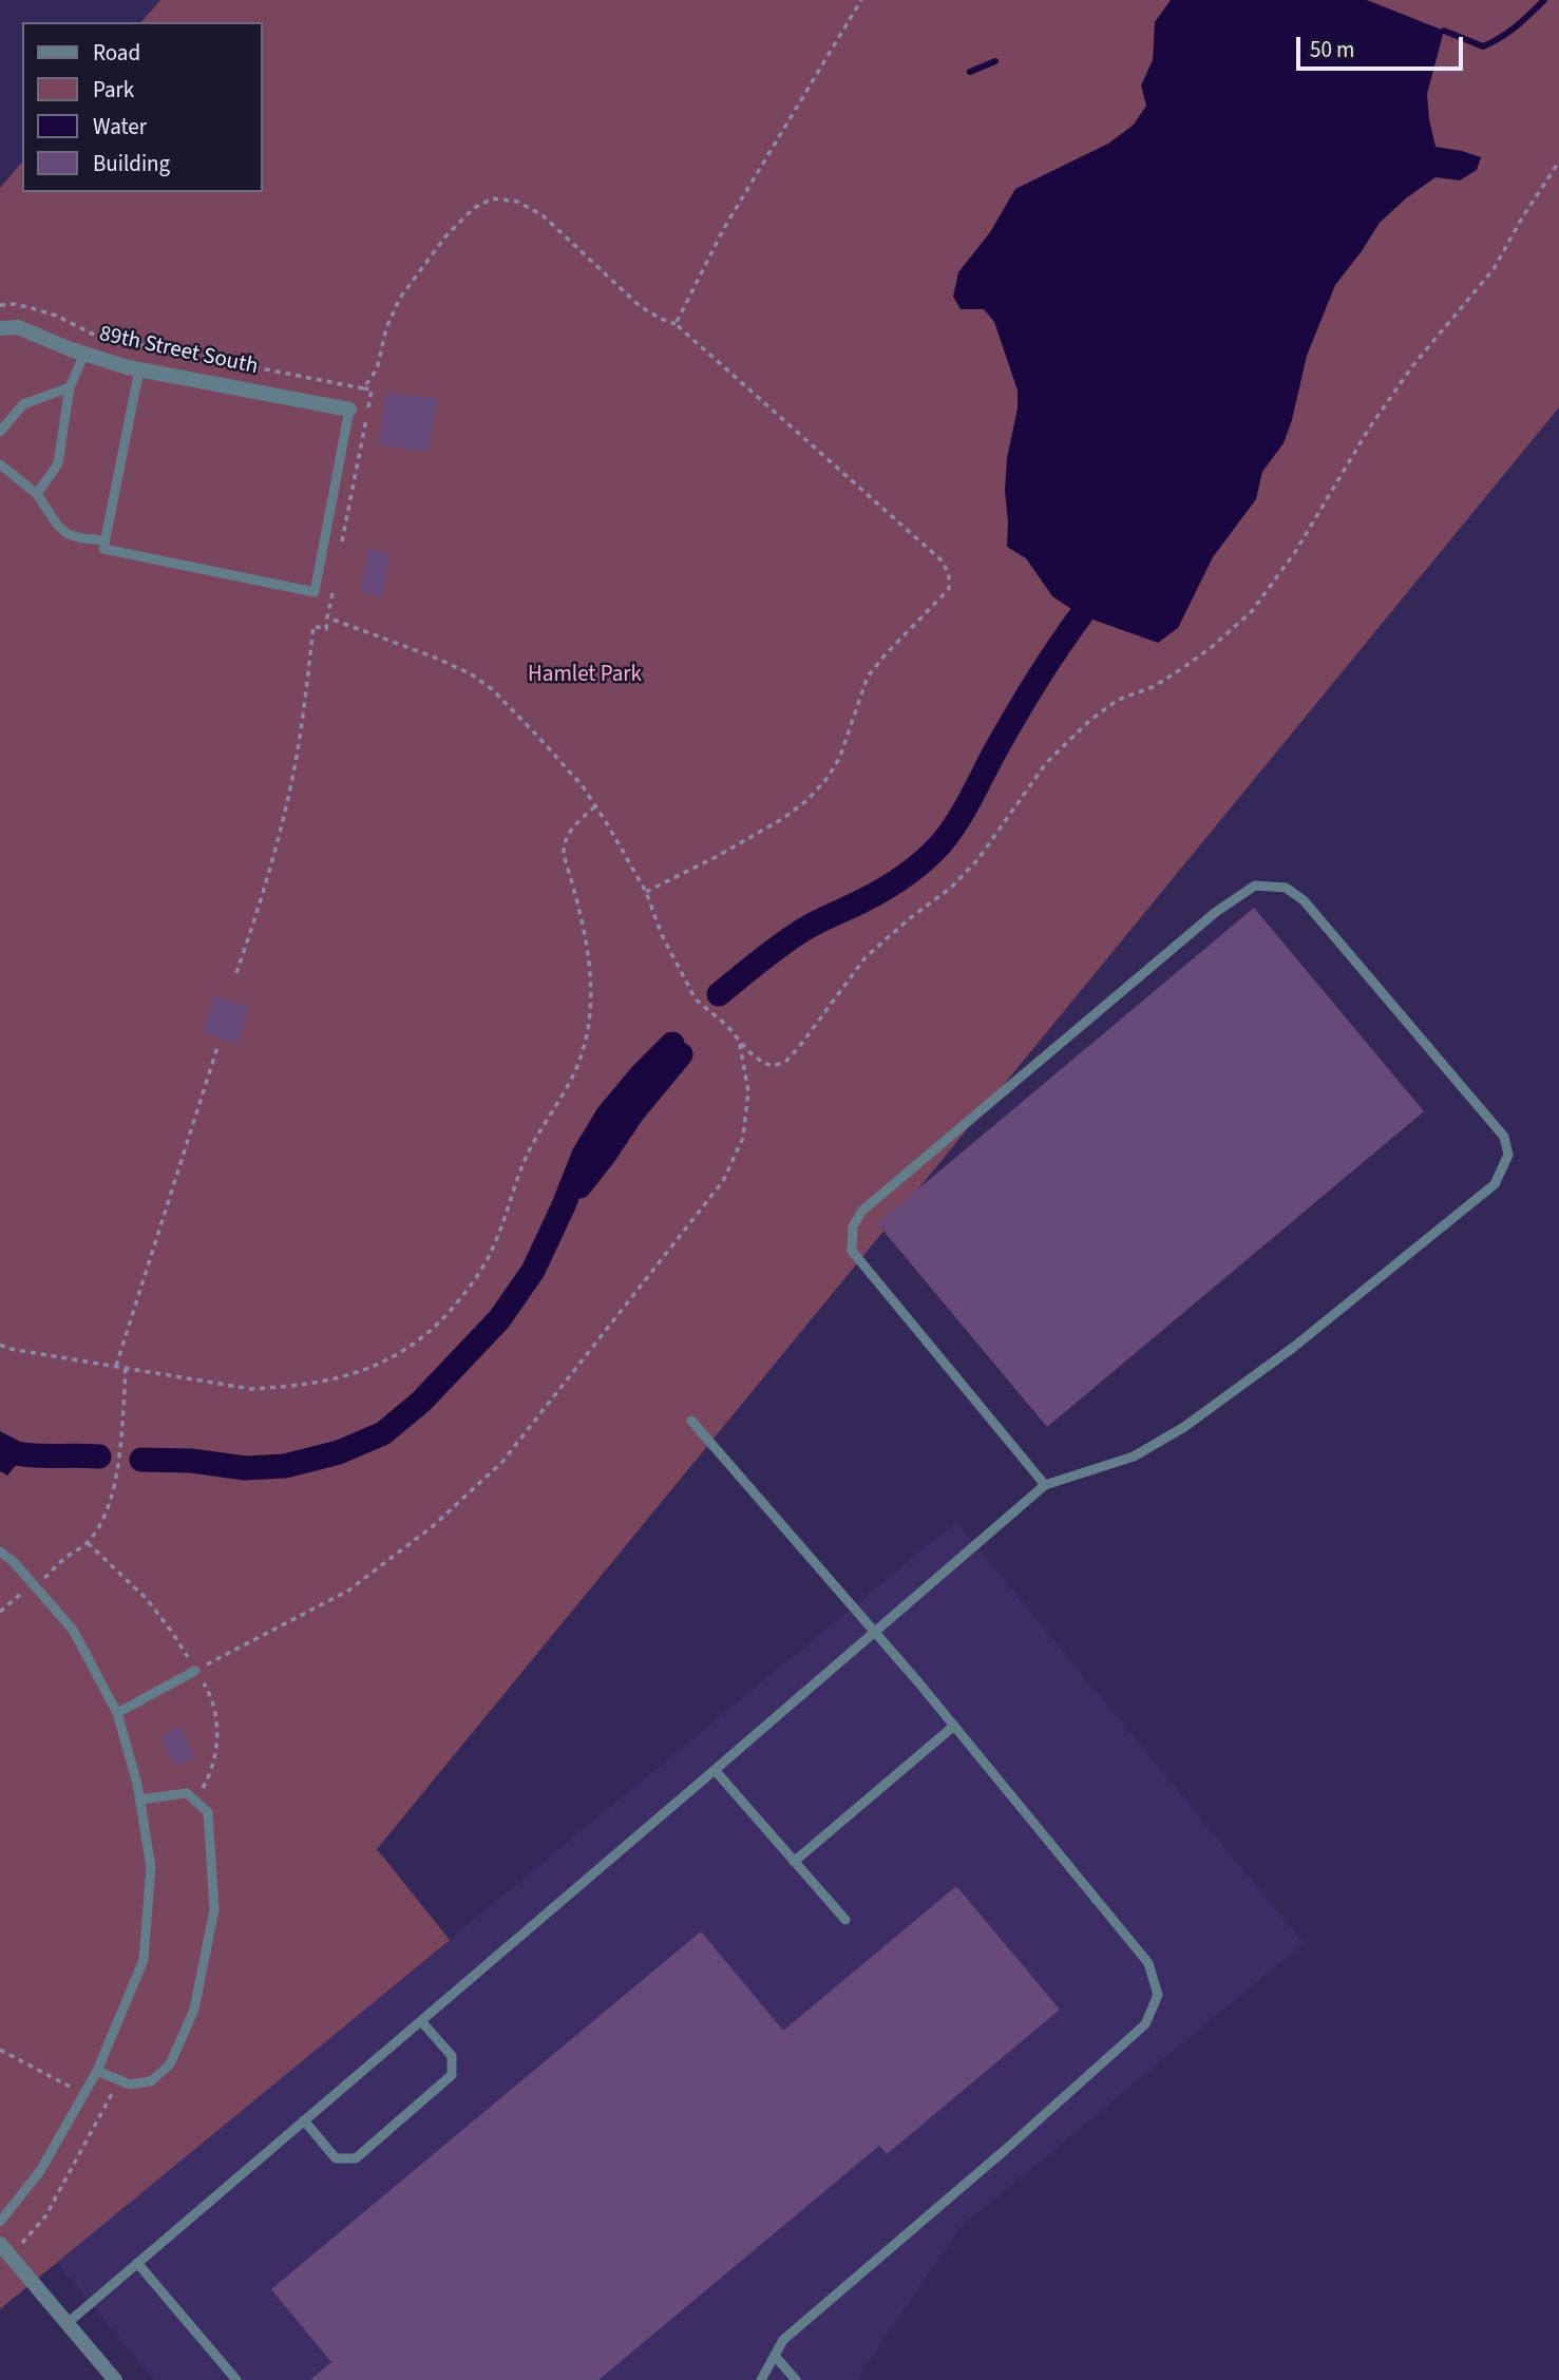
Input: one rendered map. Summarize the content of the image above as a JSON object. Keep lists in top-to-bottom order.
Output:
{
  "streets": {
    "street": ["89th Street South"]
  },
  "parks": ["Hamlet Park"],
  "legend": [
    "Road",
    "Park",
    "Water",
    "Building"
  ],
  "scale_bar": "50 m"
}
